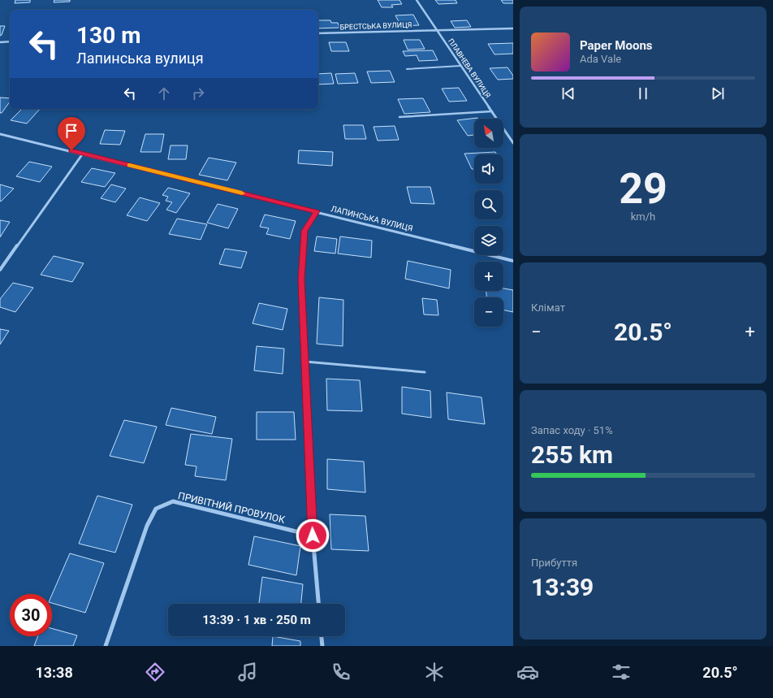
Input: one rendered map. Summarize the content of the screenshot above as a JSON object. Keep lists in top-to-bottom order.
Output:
{
  "streets": {
    "street": [
      "БРЕСТСЬКА ВУЛИЦЯ",
      "ПЛАВНЕВА ВУЛИЦЯ",
      "ЛАПИНСЬКА ВУЛИЦЯ",
      "ПРИВІТНИЙ ПРОВУЛОК"
    ]
  },
  "crossings": [
    ["БРЕСТСЬКА ВУЛИЦЯ", "ПЛАВНЕВА ВУЛИЦЯ"]
  ],
  "north": "top left",
  "page": {
    "turn": ["130 m", "Лапинська вулиця"],
    "song": ["Paper Moons", "Ada Vale"],
    "map_buttons": ["+", "−"],
    "tile": [
      ["29", "km/h"],
      "Клімат",
      ["Запас ходу · 51%", "255 km"],
      ["Прибуття", "13:39"]
    ],
    "heat": ["−", "20.5°", "+"],
    "limit": "30",
    "trip": "13:39 · 1 хв · 250 m",
    "tabs": ["13:38", "20.5°"]
  }
}
